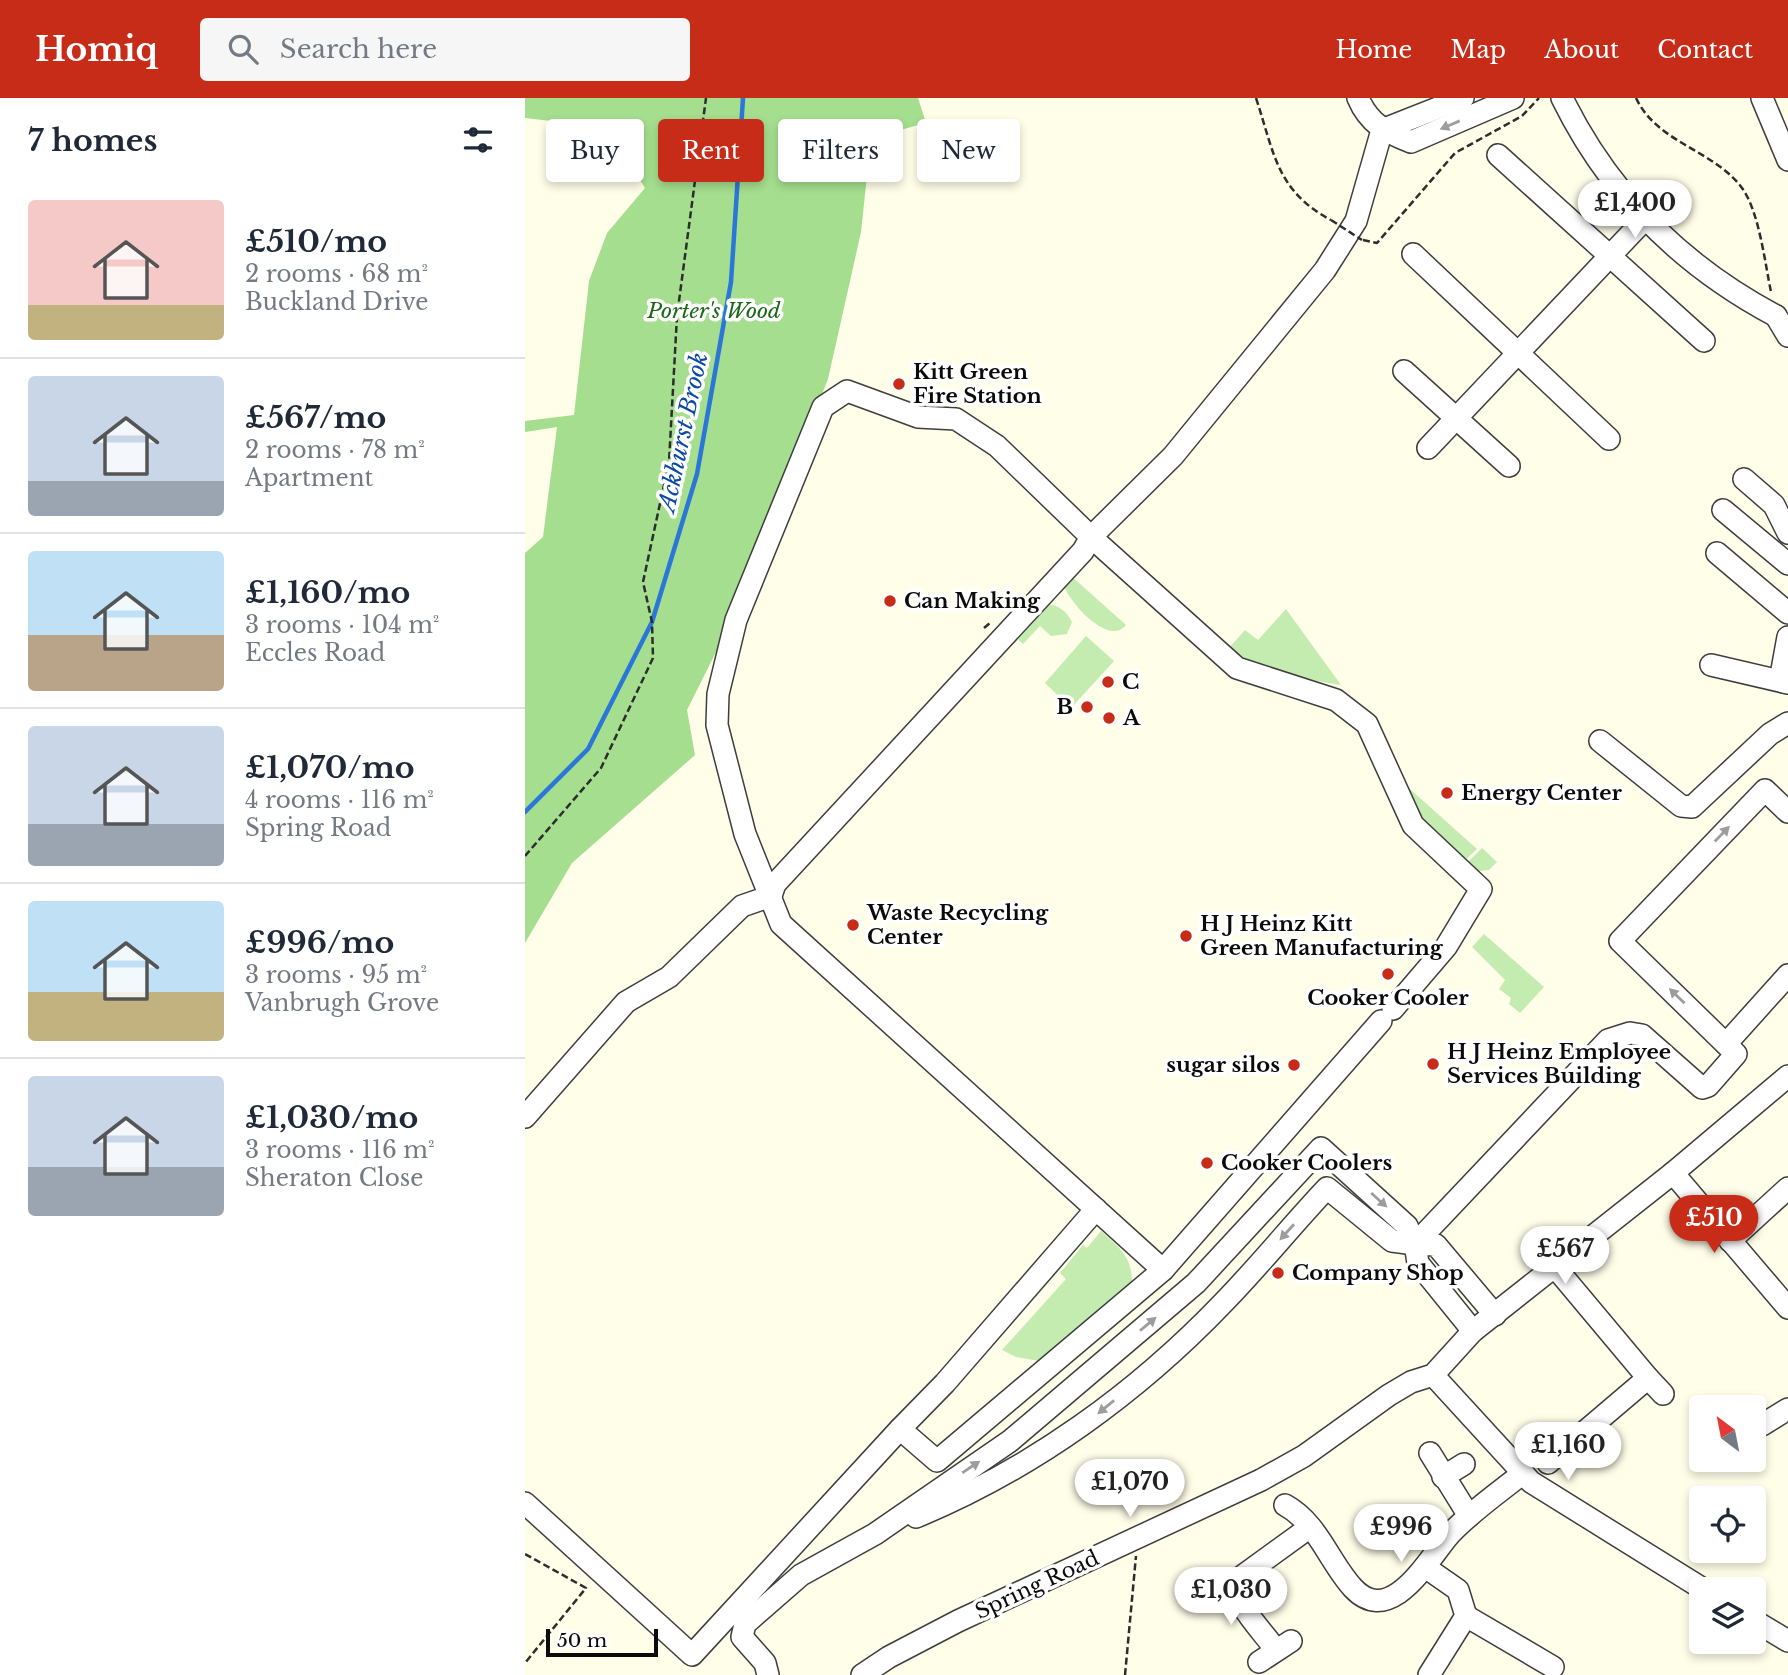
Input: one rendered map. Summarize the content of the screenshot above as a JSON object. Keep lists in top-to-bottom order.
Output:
{
  "streets": {
    "street": ["Spring Road"]
  },
  "water": ["Ackhurst Brook"],
  "parks": ["Porter's Wood"],
  "places": [
    "Kitt Green Fire Station",
    "Can Making",
    "C",
    "B",
    "A",
    "Energy Center",
    "Waste Recycling Center",
    "H J Heinz Kitt Green Manufacturing",
    "Cooker Cooler",
    "H J Heinz Employee Services Building",
    "sugar silos",
    "Cooker Coolers",
    "Company Shop"
  ],
  "scale_bar": "50 m",
  "north": "top left",
  "page": {
    "header": "Homiq",
    "search": "Search here",
    "nav": [
      "Home",
      "Map",
      "About",
      "Contact"
    ],
    "heading": "7 homes",
    "chip": [
      "Buy",
      "Rent",
      "Filters",
      "New"
    ],
    "price": [
      "£1,400",
      "£510",
      "£567",
      "£1,160",
      "£1,070",
      "£996",
      "£1,030"
    ],
    "list": [
      {
        "name": "£510/mo",
        "note": "2 rooms · 68 m² · Buckland Drive"
      },
      {
        "name": "£567/mo",
        "note": "2 rooms · 78 m² · Apartment"
      },
      {
        "name": "£1,160/mo",
        "note": "3 rooms · 104 m² · Eccles Road"
      },
      {
        "name": "£1,070/mo",
        "note": "4 rooms · 116 m² · Spring Road"
      },
      {
        "name": "£996/mo",
        "note": "3 rooms · 95 m² · Vanbrugh Grove"
      },
      {
        "name": "£1,030/mo",
        "note": "3 rooms · 116 m² · Sheraton Close"
      }
    ],
    "scale": "50 m"
  }
}
